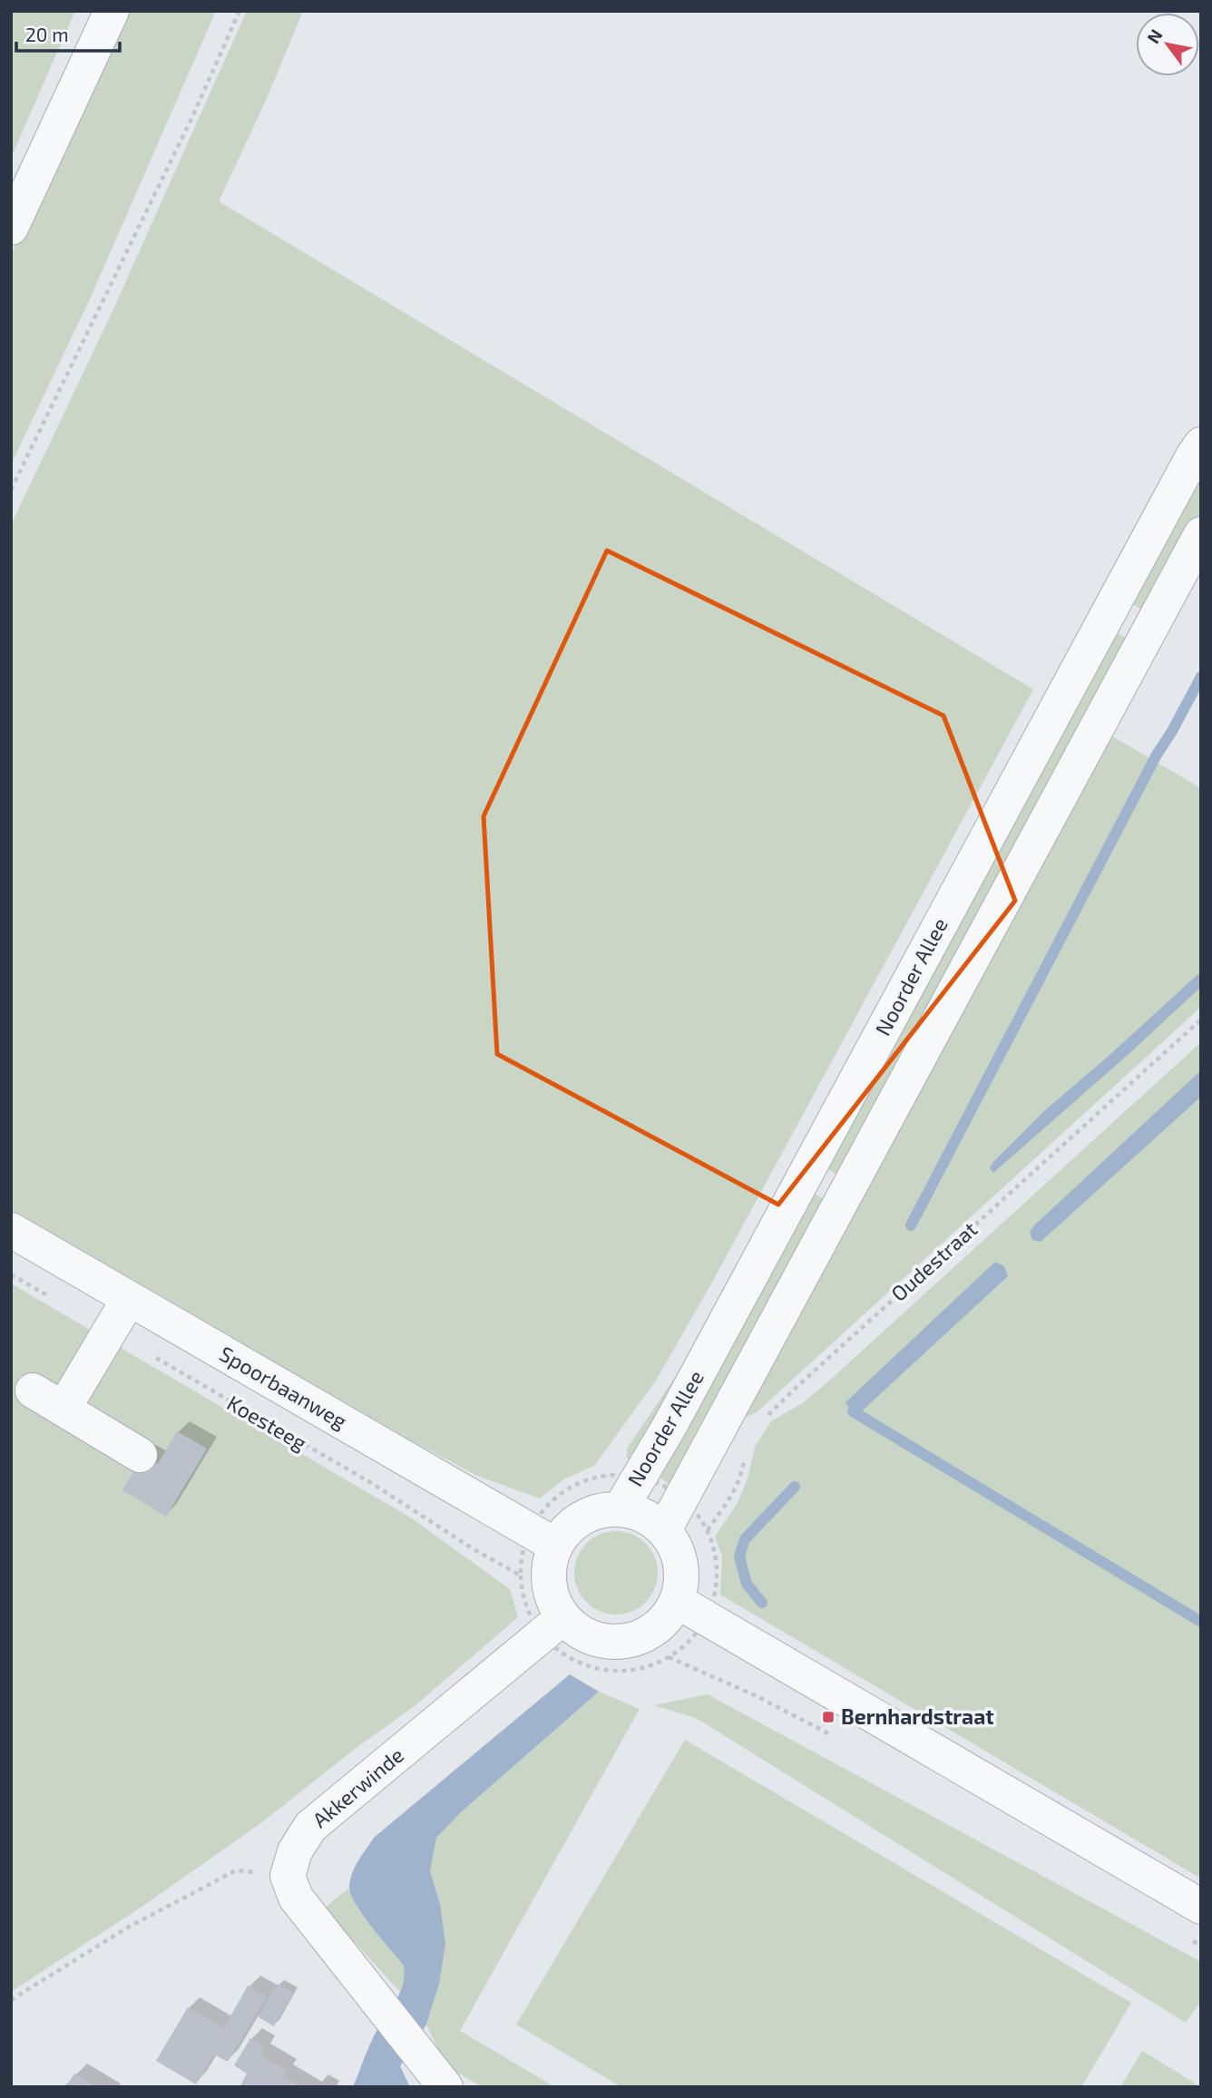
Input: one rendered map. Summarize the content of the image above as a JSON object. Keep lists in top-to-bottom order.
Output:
{
  "streets": {
    "street": ["Noorder Allee", "Spoorbaanweg", "Akkerwinde"],
    "path": ["Oudestraat", "Koesteeg"]
  },
  "crossings": [
    ["Noorder Allee", "Spoorbaanweg"],
    ["Noorder Allee", "Akkerwinde"],
    ["Spoorbaanweg", "Akkerwinde"]
  ],
  "places": {
    "transit": ["Bernhardstraat"]
  },
  "scale_bar": "20 m",
  "north": "top left"
}
